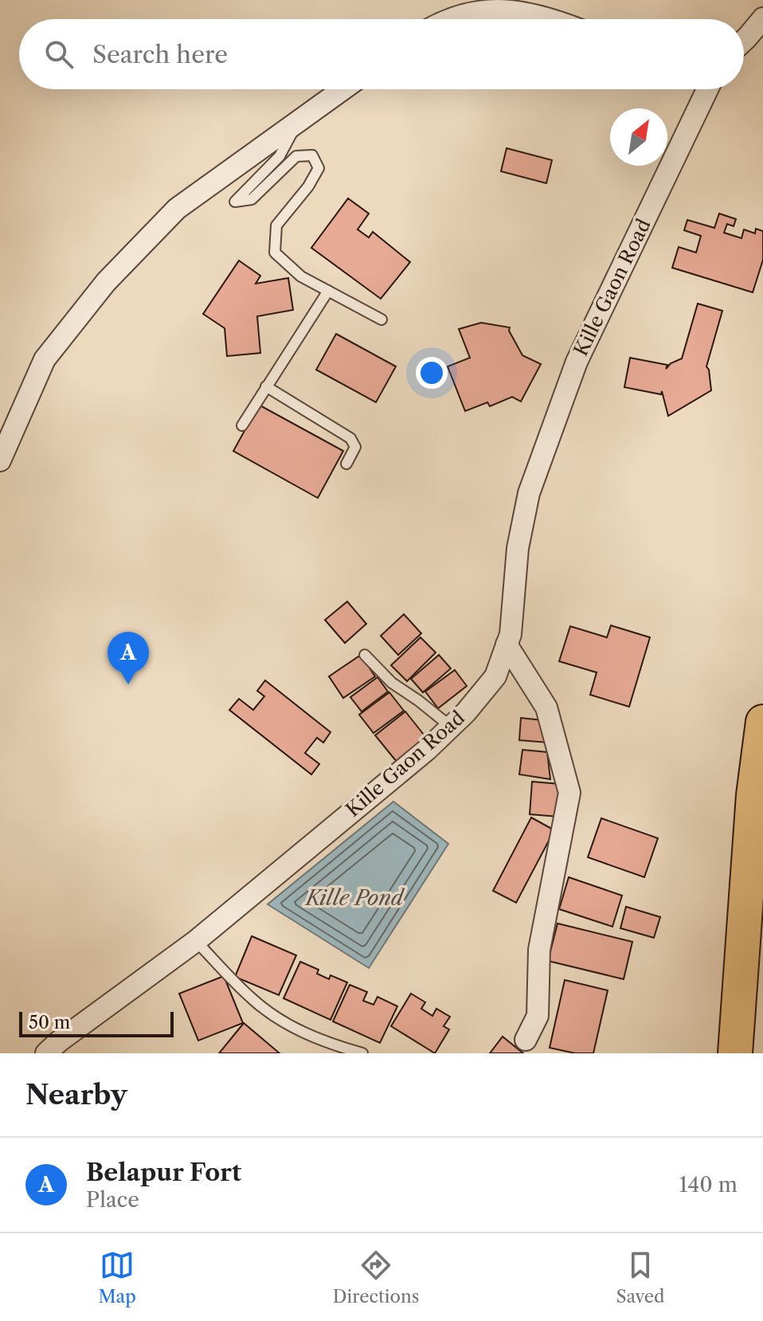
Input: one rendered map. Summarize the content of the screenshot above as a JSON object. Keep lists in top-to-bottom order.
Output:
{
  "streets": {
    "street": ["Kille Gaon Road"]
  },
  "water": ["Kille Pond"],
  "scale_bar": "50 m",
  "north": "top right",
  "page": {
    "search": "Search here",
    "pins": "A",
    "scale": "50 m",
    "heading": "Nearby",
    "list": [
      {
        "mark": "A",
        "name": "Belapur Fort",
        "note": "Place",
        "value": "140 m"
      }
    ],
    "nav": ["Map", "Directions", "Saved"]
  }
}
